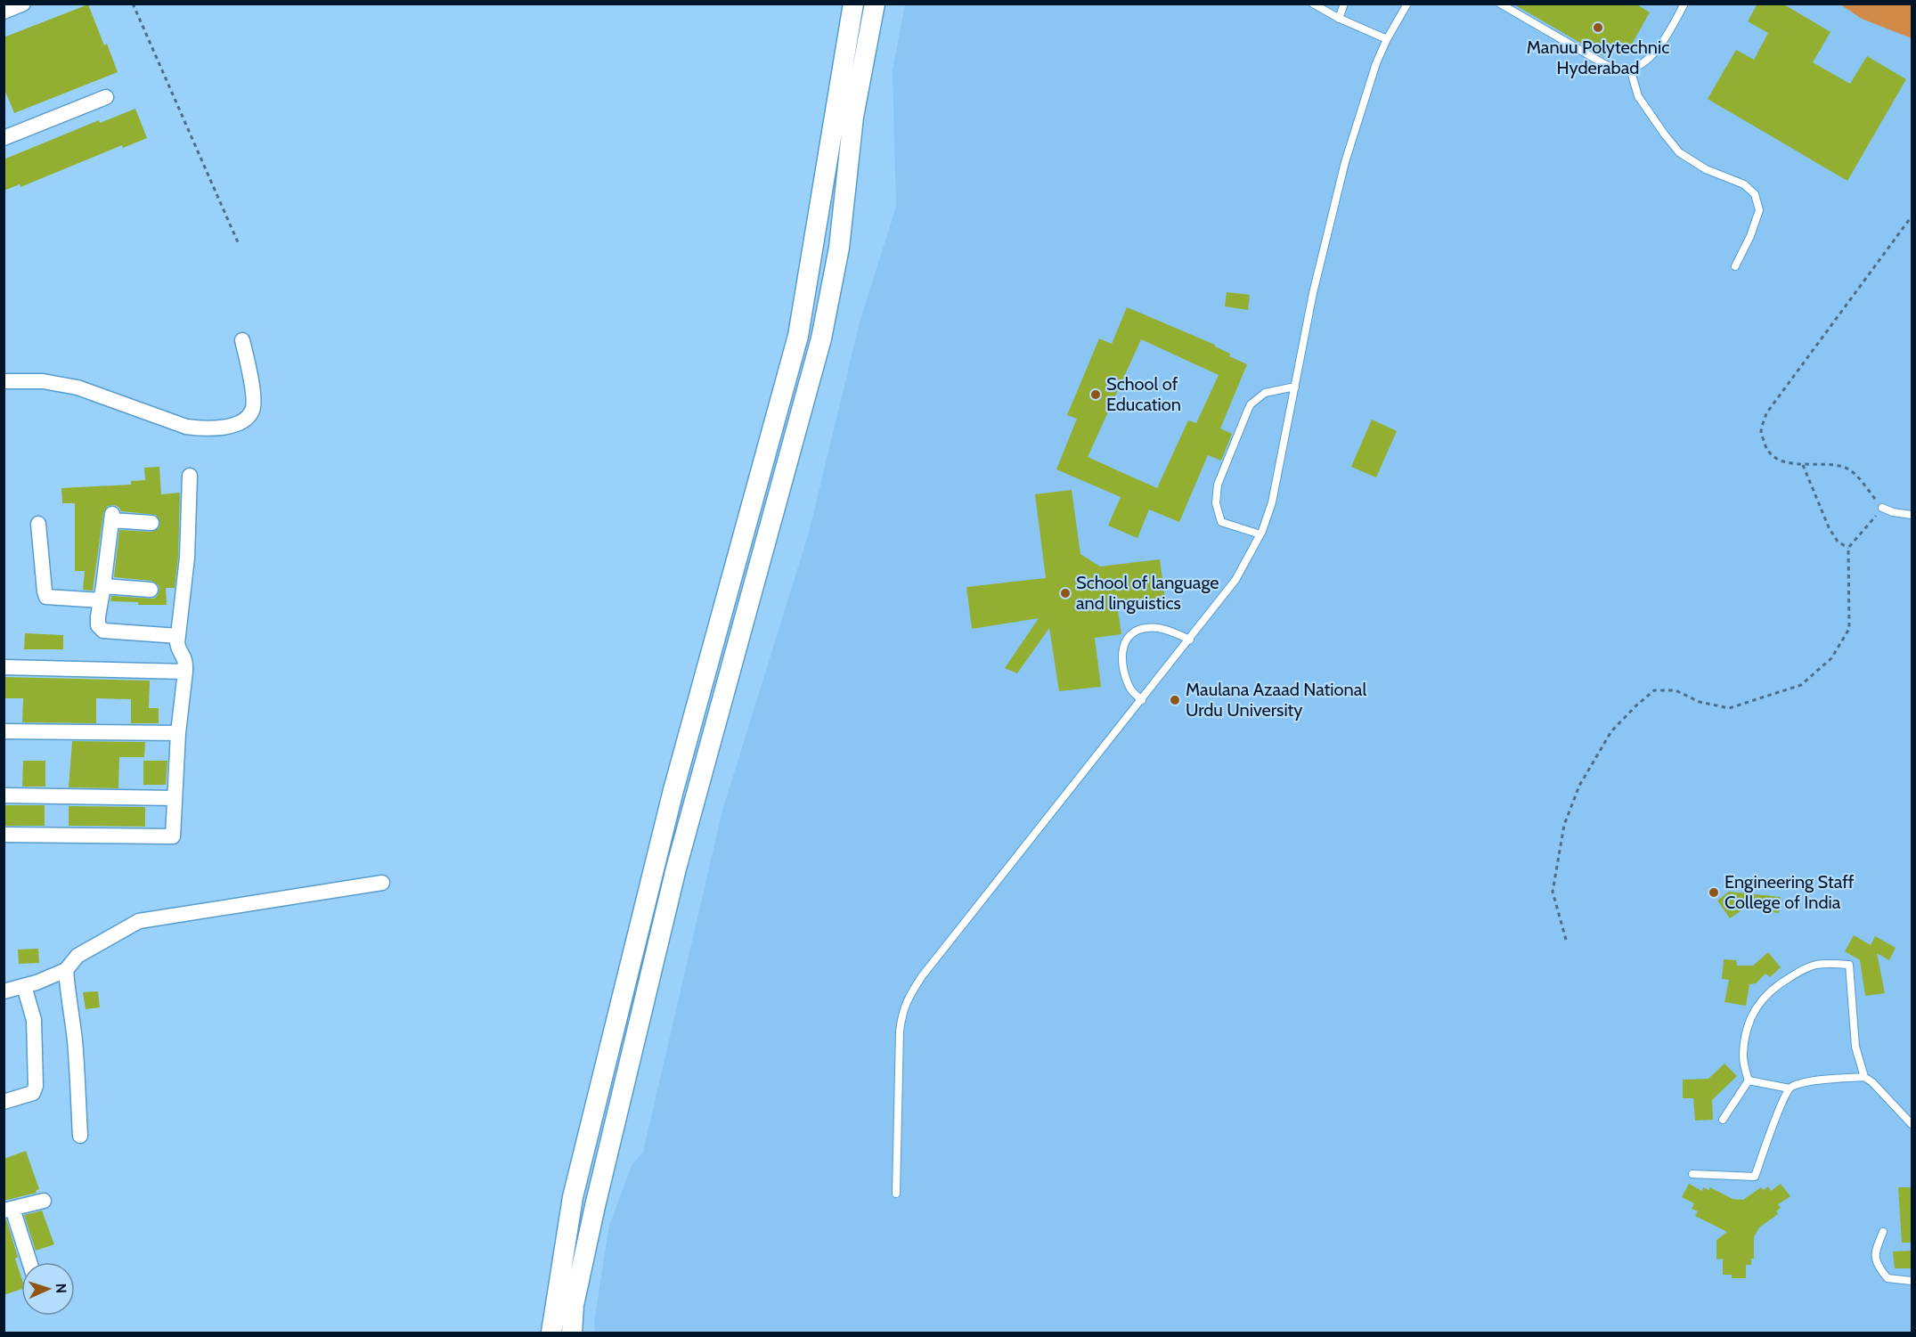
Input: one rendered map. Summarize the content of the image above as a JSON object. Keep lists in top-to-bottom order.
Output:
{
  "places": [
    "Manuu Polytechnic Hyderabad",
    "School of Education",
    "School of language and linguistics",
    "Maulana Azaad National Urdu University",
    "Engineering Staff College of India"
  ],
  "north": "right"
}
